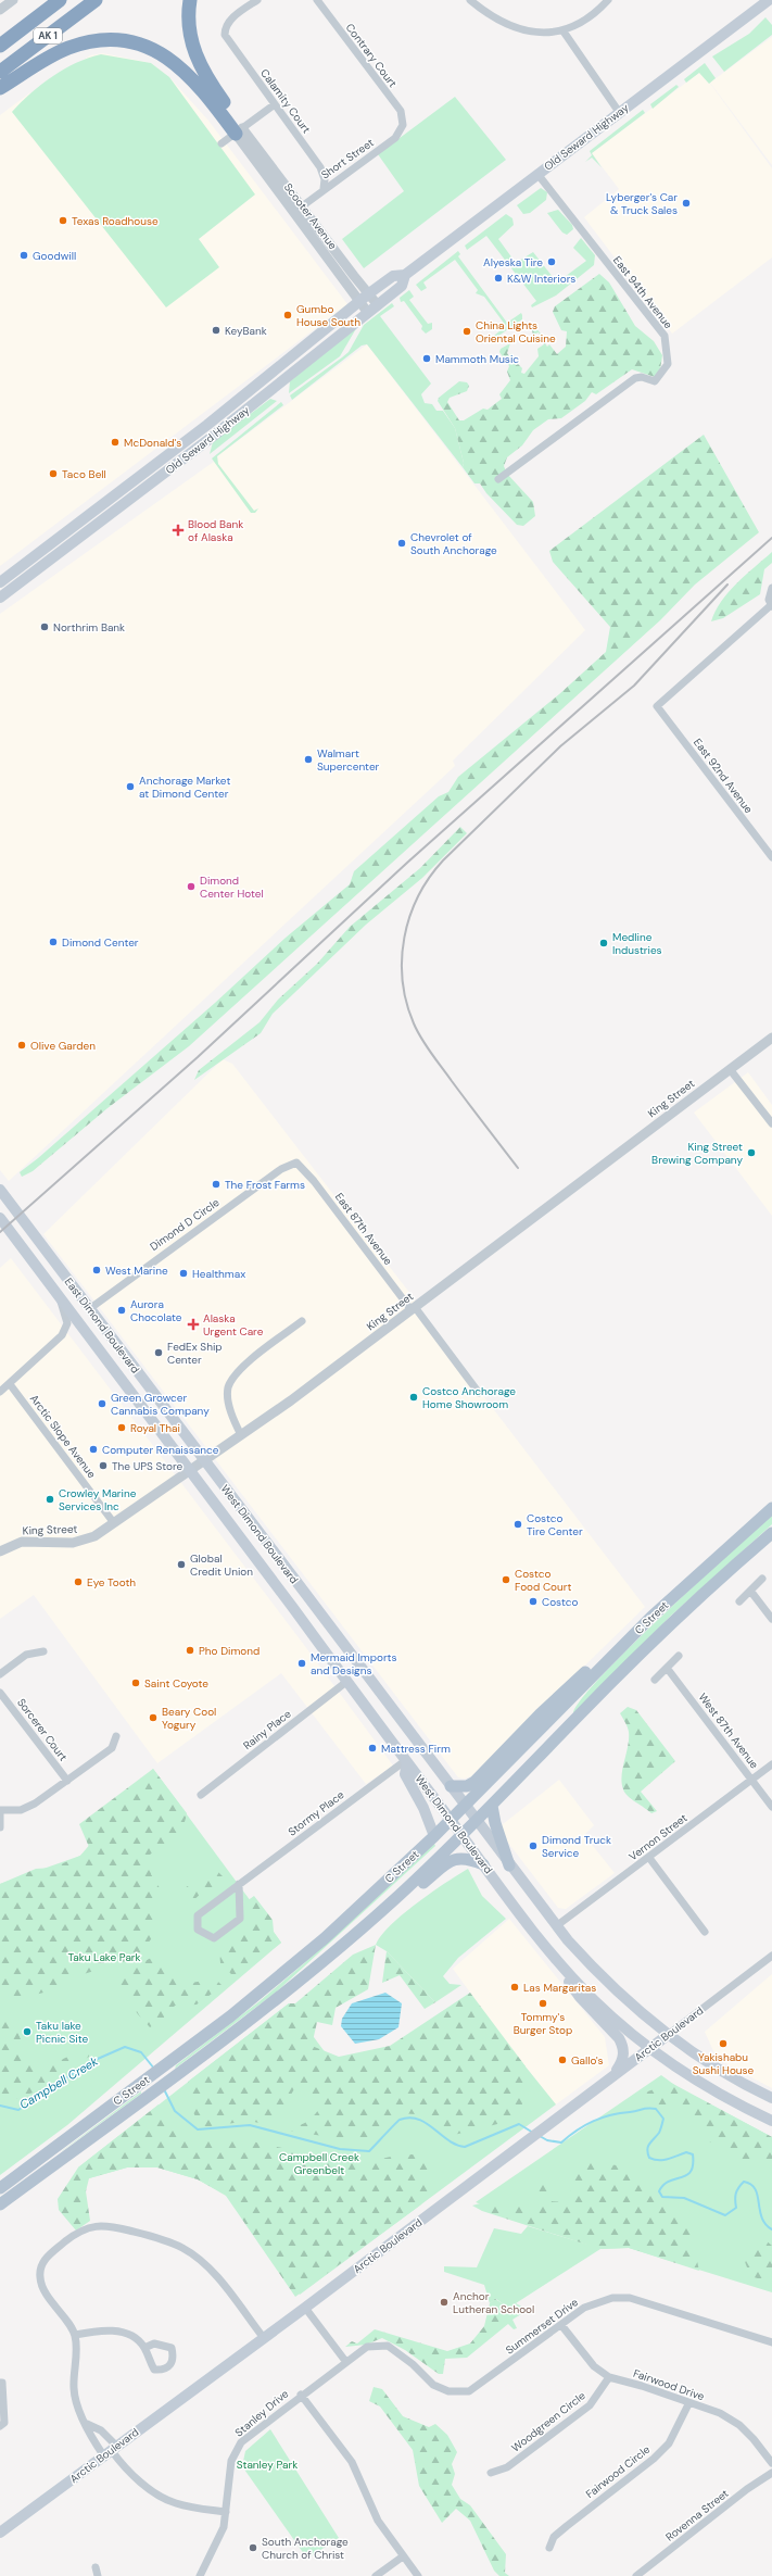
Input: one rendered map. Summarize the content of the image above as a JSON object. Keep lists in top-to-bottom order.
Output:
{
  "streets": {
    "highway": ["AK 1"],
    "main road": [
      "Old Seward Highway",
      "East Dimond Boulevard",
      "West Dimond Boulevard",
      "C Street",
      "Arctic Boulevard"
    ],
    "street": [
      "Contrary Court",
      "Calamity Court",
      "Short Street",
      "Scooter Avenue",
      "East 94th Avenue",
      "East 92nd Avenue",
      "King Street",
      "Dimond D Circle",
      "East 87th Avenue",
      "Arctic Slope Avenue",
      "Sorcerer Court",
      "Rainy Place",
      "West 87th Avenue",
      "Stormy Place",
      "Vernon Street",
      "Summerset Drive",
      "Fairwood Drive",
      "Stanley Drive",
      "Woodgreen Circle",
      "Fairwood Circle",
      "Rovenna Street"
    ]
  },
  "crossings": [
    ["Contrary Court", "Short Street"],
    ["Calamity Court", "Short Street"],
    ["Old Seward Highway", "Scooter Avenue"],
    ["Old Seward Highway", "East 94th Avenue"],
    ["Short Street", "Scooter Avenue"],
    ["King Street", "East 87th Avenue"],
    ["King Street", "East Dimond Boulevard"],
    ["King Street", "Arctic Slope Avenue"],
    ["King Street", "West Dimond Boulevard"],
    ["Dimond D Circle", "East 87th Avenue"],
    ["Dimond D Circle", "East Dimond Boulevard"],
    ["East Dimond Boulevard", "West Dimond Boulevard"],
    ["West Dimond Boulevard", "C Street"],
    ["West Dimond Boulevard", "Rainy Place"],
    ["West Dimond Boulevard", "Stormy Place"],
    ["West Dimond Boulevard", "Vernon Street"],
    ["West Dimond Boulevard", "Arctic Boulevard"],
    ["West 87th Avenue", "Vernon Street"],
    ["Summerset Drive", "Fairwood Drive"],
    ["Summerset Drive", "Stanley Drive"],
    ["Fairwood Drive", "Woodgreen Circle"],
    ["Fairwood Drive", "Fairwood Circle"]
  ],
  "water": ["Campbell Creek"],
  "parks": ["Taku Lake Park", "Campbell Creek Greenbelt", "Stanley Park"],
  "places": {
    "other": [
      "Lyberger's Car & Truck Sales",
      "Texas Roadhouse",
      "Goodwill",
      "Alyeska Tire",
      "K&W Interiors",
      "Gumbo House South",
      "KeyBank",
      "China Lights Oriental Cuisine",
      "Mammoth Music",
      "McDonald's",
      "Taco Bell",
      "Chevrolet of South Anchorage",
      "Northrim Bank",
      "Walmart Supercenter",
      "Anchorage Market at Dimond Center",
      "Dimond Center Hotel",
      "Dimond Center",
      "Medline Industries",
      "Olive Garden",
      "King Street Brewing Company",
      "The Frost Farms",
      "West Marine",
      "Healthmax",
      "Aurora Chocolate",
      "FedEx Ship Center",
      "Costco Anchorage Home Showroom",
      "Green Growcer Cannabis Company",
      "Royal Thai",
      "Computer Renaissance",
      "The UPS Store",
      "Crowley Marine Services Inc",
      "Costco Tire Center",
      "Global Credit Union",
      "Costco Food Court",
      "Eye Tooth",
      "Costco",
      "Pho Dimond",
      "Mermaid Imports and Designs",
      "Saint Coyote",
      "Beary Cool Yogury",
      "Mattress Firm",
      "Dimond Truck Service",
      "Las Margaritas",
      "Tommy's Burger Stop",
      "Taku lake Picnic Site",
      "Yakishabu Sushi House",
      "Gallo's",
      "Anchor Lutheran School",
      "South Anchorage Church of Christ"
    ],
    "health": ["Blood Bank of Alaska", "Alaska Urgent Care"]
  }
}
